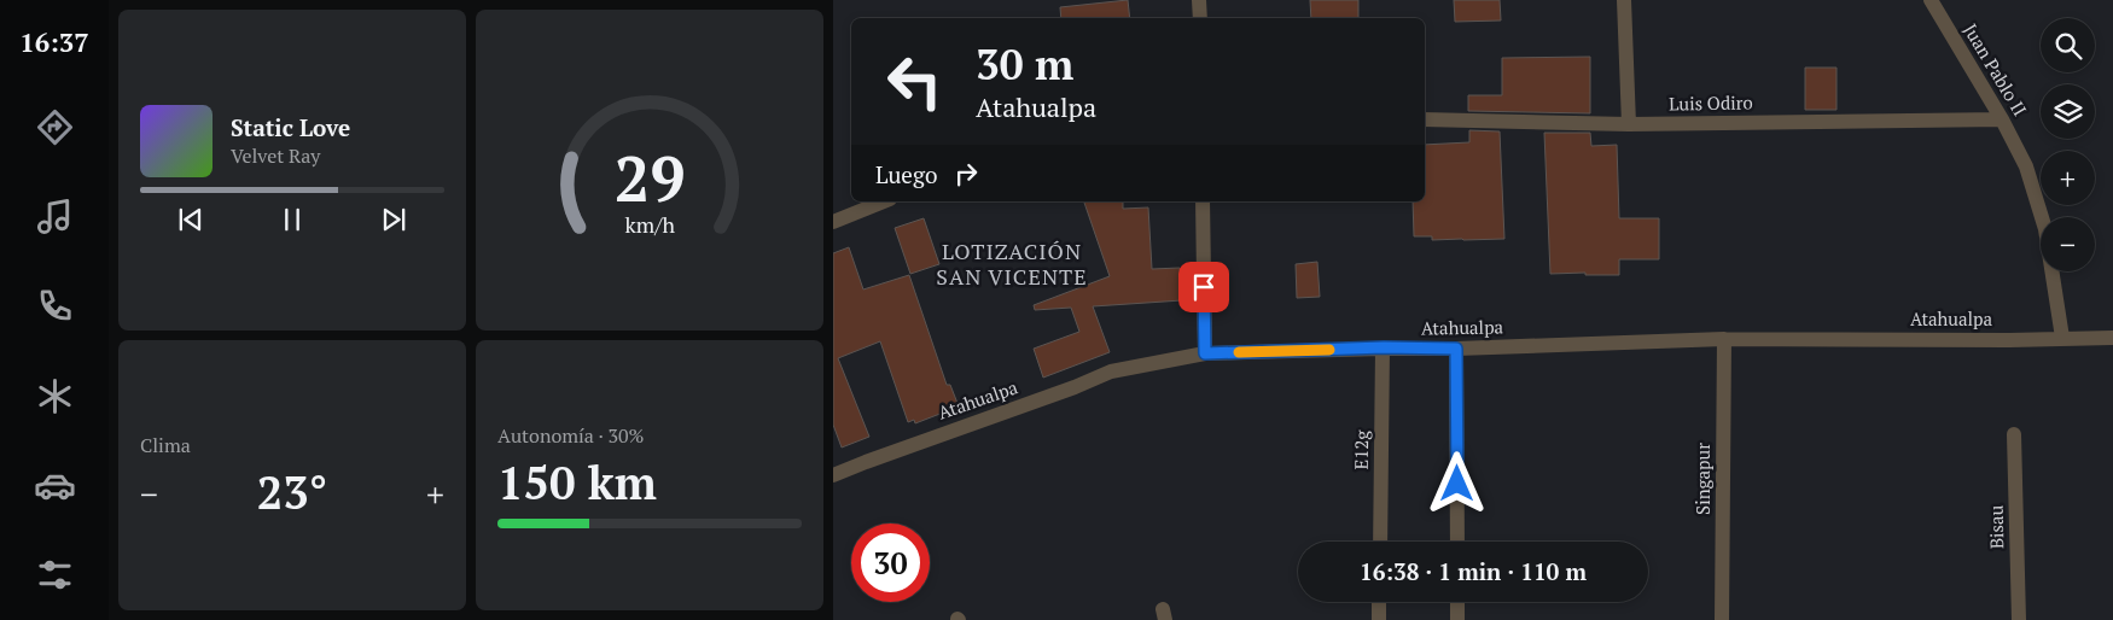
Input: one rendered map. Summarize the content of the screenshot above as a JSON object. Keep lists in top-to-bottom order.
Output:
{
  "streets": {
    "street": [
      "Juan Pablo II",
      "Luis Odiro",
      "Atahualpa",
      "E12g",
      "Singapur",
      "Bisau"
    ]
  },
  "crossings": [
    ["Juan Pablo II", "Luis Odiro"],
    ["Juan Pablo II", "Atahualpa"],
    ["Atahualpa", "E12g"],
    ["Atahualpa", "Singapur"]
  ],
  "districts": ["LOTIZACIÓN SAN VICENTE"],
  "page": {
    "tabs": "16:37",
    "map_buttons": ["+", "−"],
    "turn": ["30 m", "Atahualpa"],
    "song": ["Static Love", "Velvet Ray"],
    "then": "Luego",
    "tile": [
      "Clima",
      ["Autonomía · 30%", "150 km"]
    ],
    "heat": ["−", "23°", "+"],
    "limit": "30",
    "trip": "16:38 · 1 min · 110 m",
    "gauge": ["29", "km/h"]
  }
}
